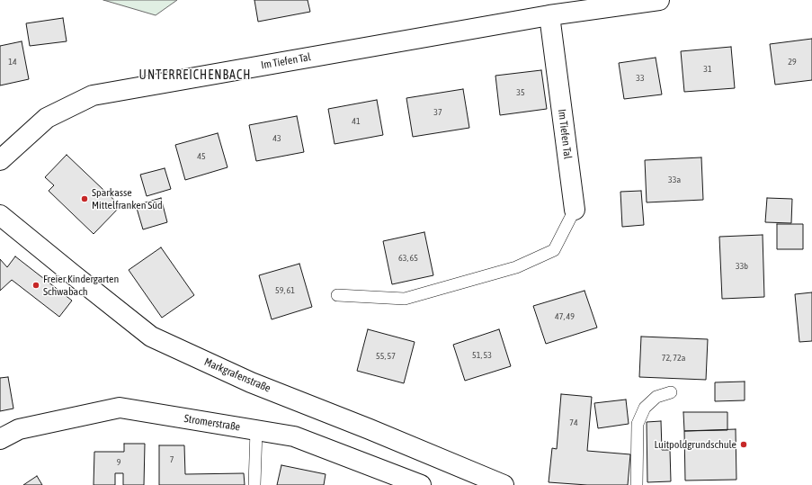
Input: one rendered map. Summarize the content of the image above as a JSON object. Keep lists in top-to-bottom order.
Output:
{
  "streets": {
    "street": ["Im Tiefen Tal", "Markgrafenstraße", "Stromerstraße"]
  },
  "districts": ["UNTERREICHENBACH"],
  "places": ["Sparkasse Mittelfranken Süd", "Freier Kindergarten Schwabach", "Luitpoldgrundschule"],
  "house_numbers": [
    "14",
    "29",
    "31",
    "33",
    "35",
    "37",
    "41",
    "43",
    "45",
    "33a",
    "63, 65",
    "33b",
    "59, 61",
    "47, 49",
    "51, 53",
    "55, 57",
    "72, 72a",
    "74",
    "7",
    "9"
  ]
}
